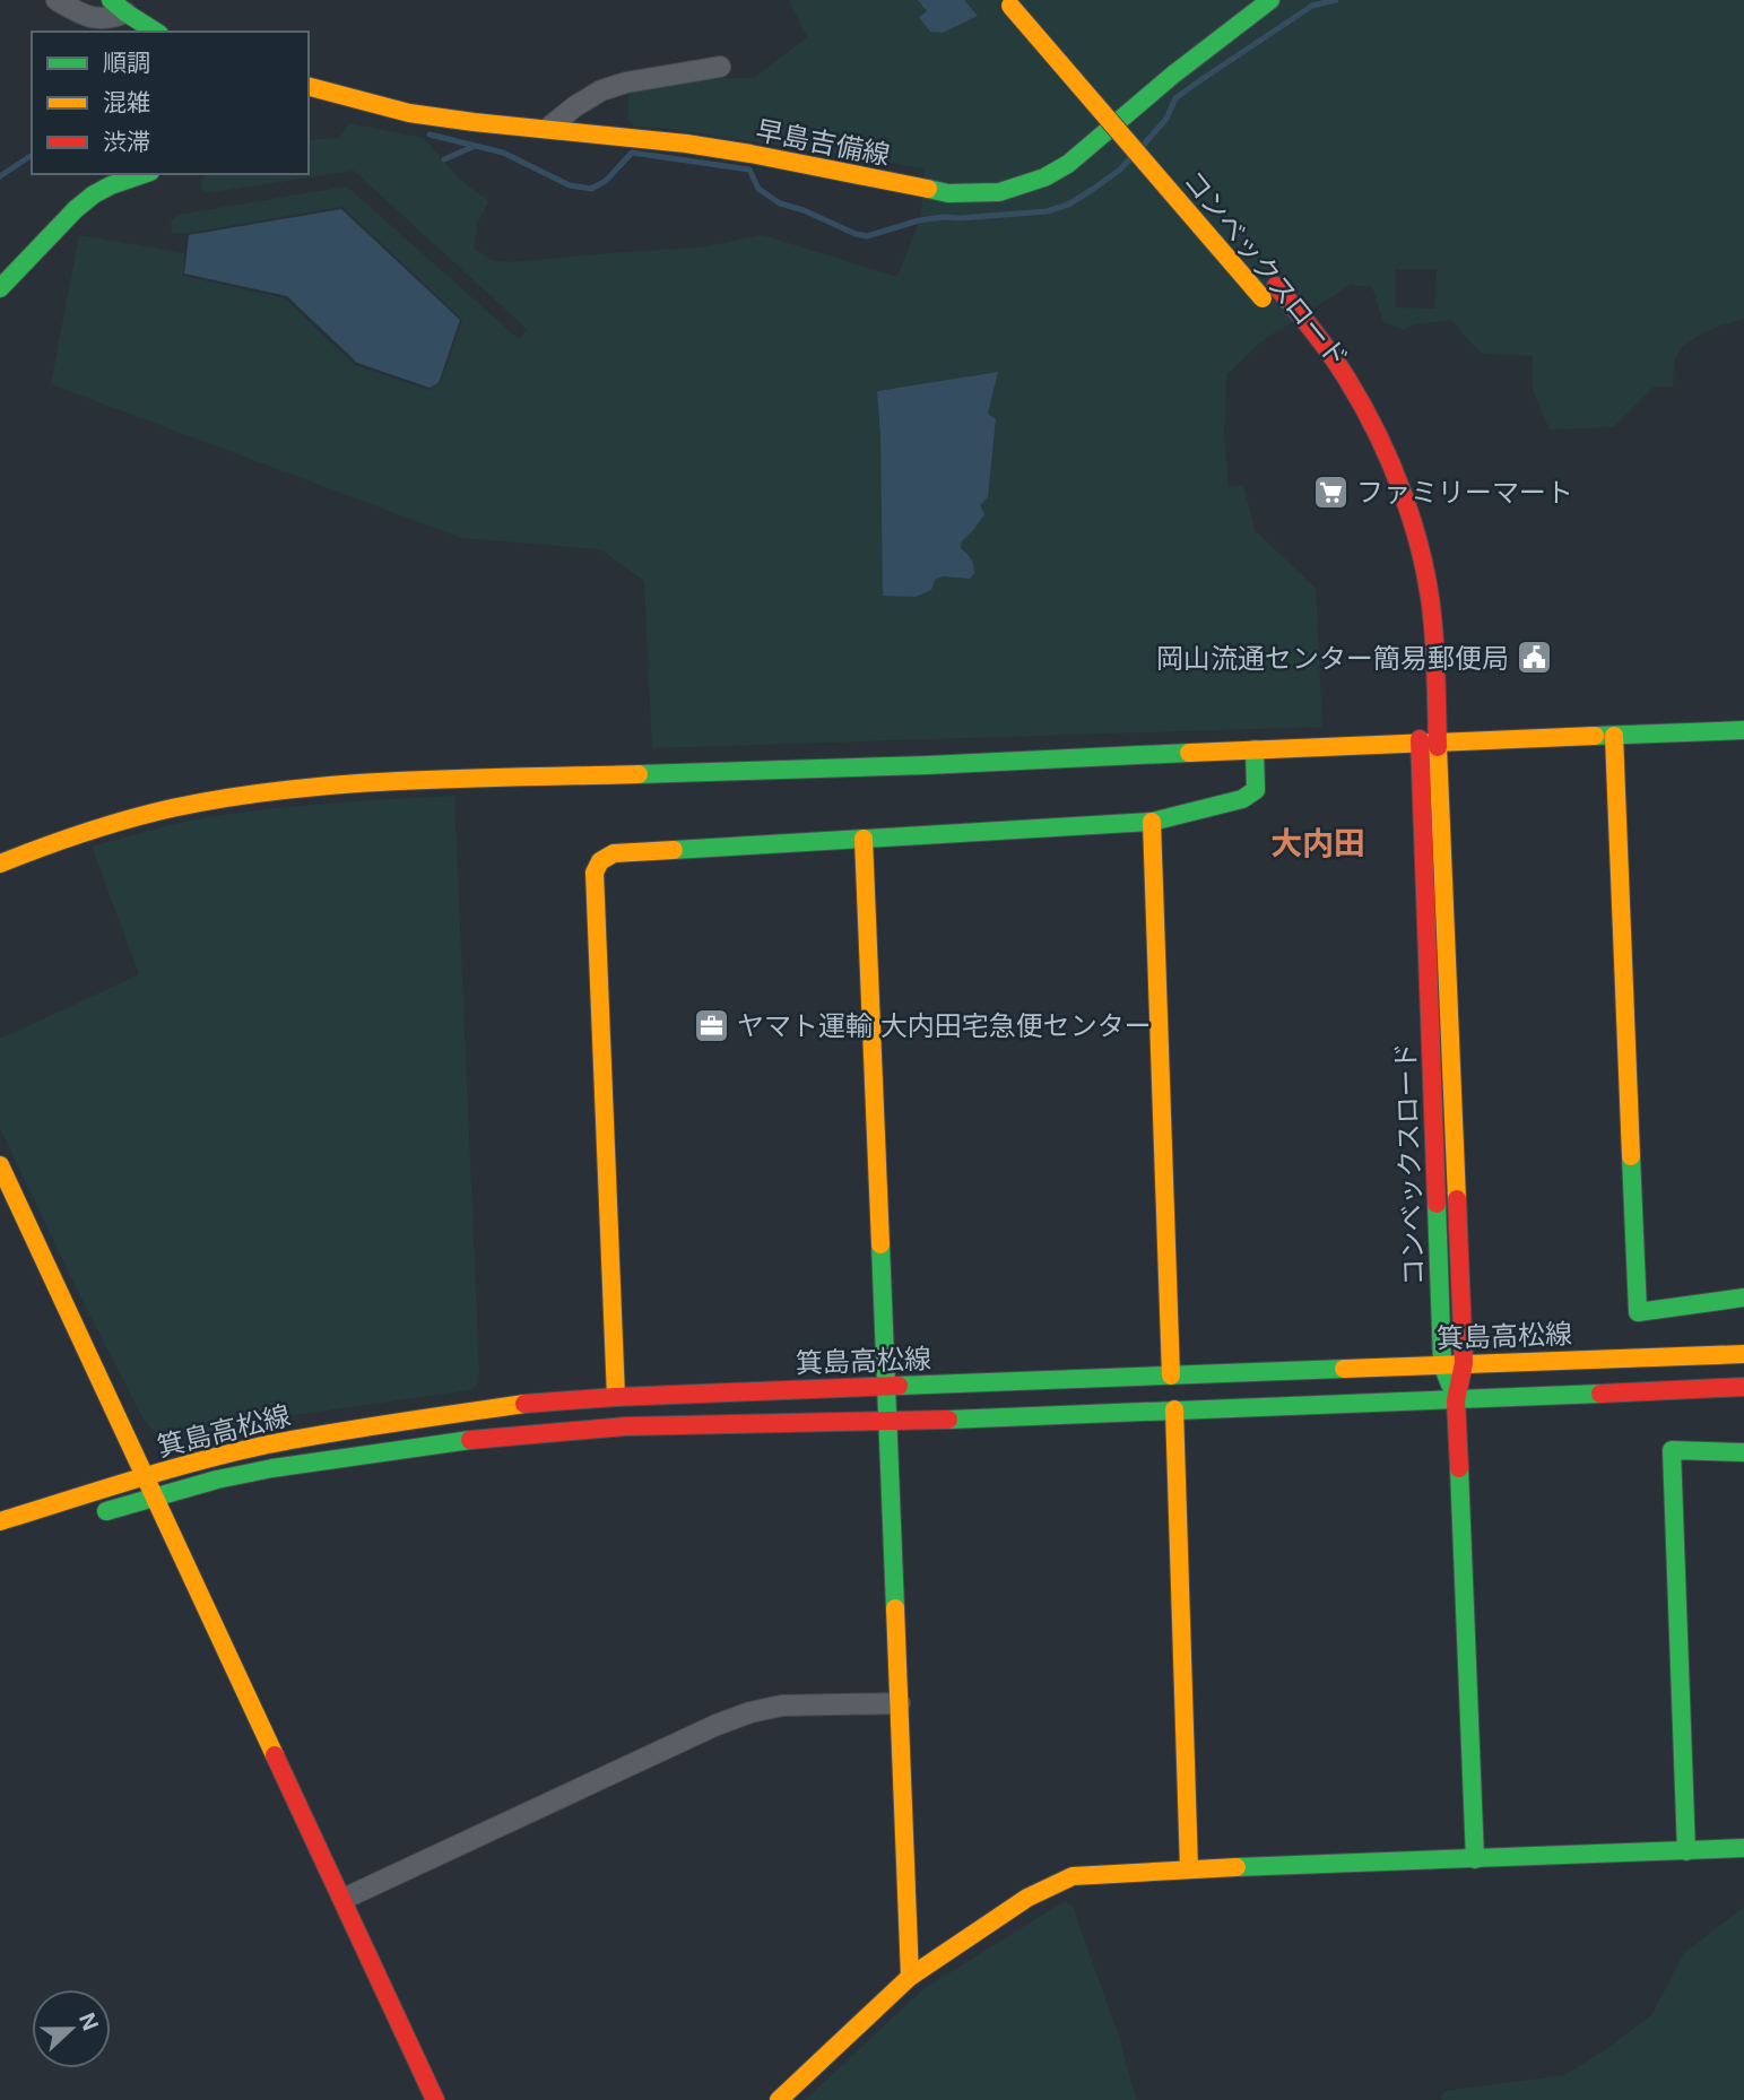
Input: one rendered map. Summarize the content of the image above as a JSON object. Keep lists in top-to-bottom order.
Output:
{
  "streets": {
    "street": ["早島吉備線", "コンベックスロード", "箕島高松線"]
  },
  "crossings": [
    ["コンベックスロード", "箕島高松線"]
  ],
  "districts": ["大内田"],
  "places": {
    "supermarket": ["ファミリーマート"],
    "public building": ["岡山流通センター簡易郵便局"],
    "office": ["ヤマト運輸 大内田宅急便センター"]
  },
  "legend": ["順調", "混雑", "渋滞"],
  "north": "right"
}
